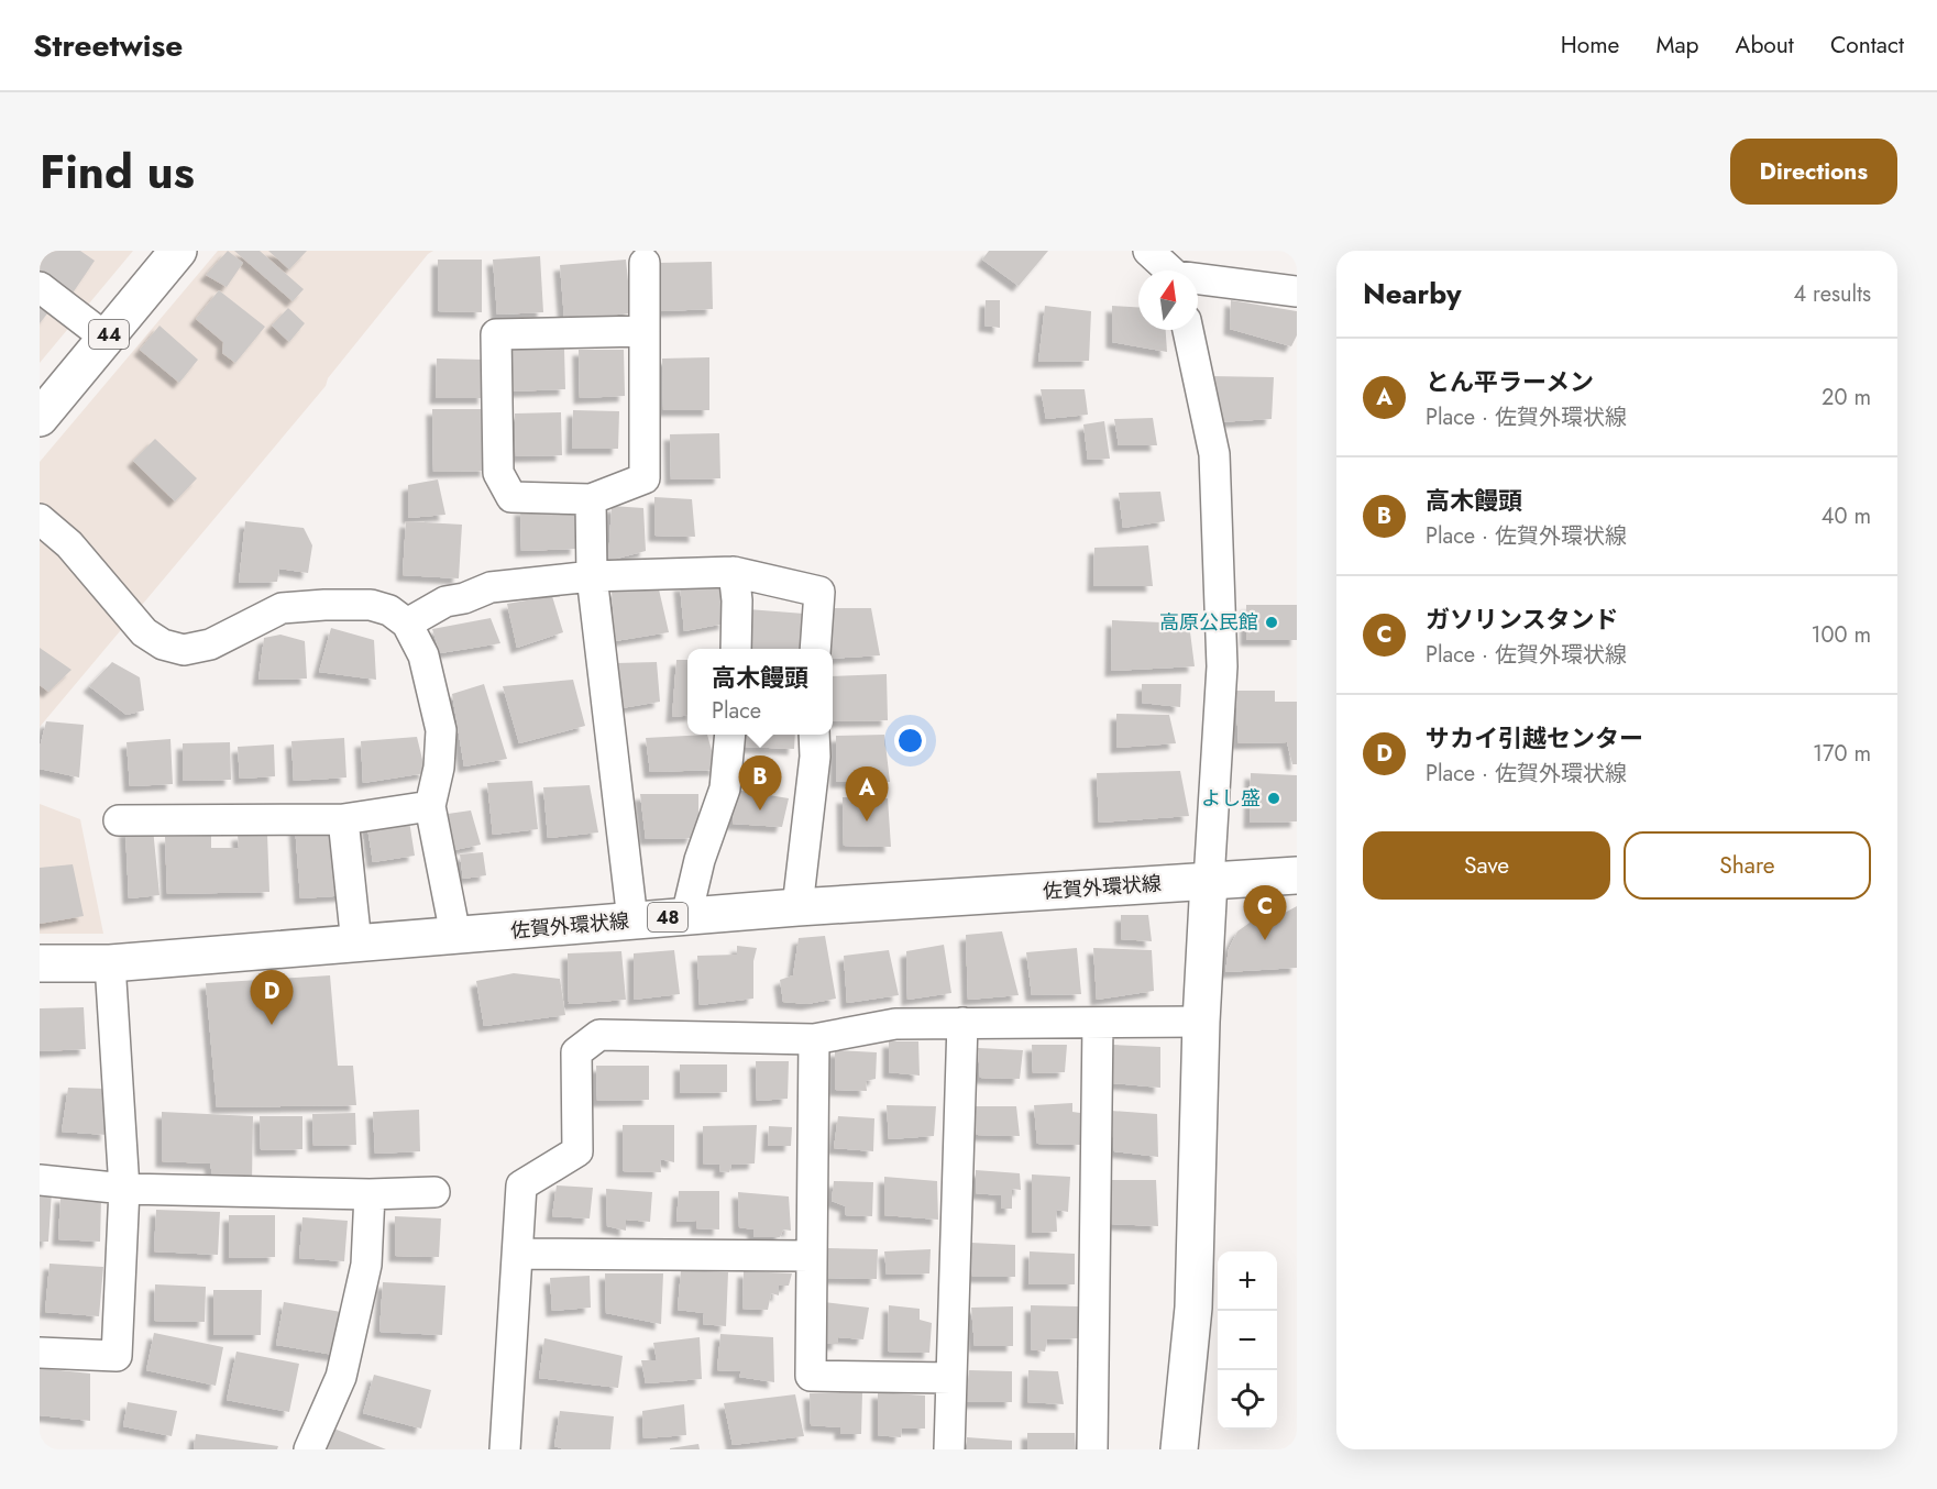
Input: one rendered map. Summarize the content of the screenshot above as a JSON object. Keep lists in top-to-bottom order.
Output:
{
  "streets": {
    "main road": ["44", "佐賀外環状線", "48"]
  },
  "places": ["高原公民館", "よし盛"],
  "north": "top",
  "page": {
    "header": "Streetwise",
    "nav": [
      "Home",
      "Map",
      "About",
      "Contact"
    ],
    "title": "Find us",
    "buttons": [
      "Directions",
      ["Save", "Share"]
    ],
    "heading": ["Nearby", "4 results"],
    "list": [
      {
        "mark": "A",
        "name": "とん平ラーメン",
        "note": "Place · 佐賀外環状線",
        "value": "20 m"
      },
      {
        "mark": "B",
        "name": "高木饅頭",
        "note": "Place · 佐賀外環状線",
        "value": "40 m"
      },
      {
        "mark": "C",
        "name": "ガソリンスタンド",
        "note": "Place · 佐賀外環状線",
        "value": "100 m"
      },
      {
        "mark": "D",
        "name": "サカイ引越センター",
        "note": "Place · 佐賀外環状線",
        "value": "170 m"
      }
    ],
    "popup": ["高木饅頭", "Place"],
    "pins": [
      "B",
      "A",
      "C",
      "D"
    ],
    "map_buttons": ["+", "−"]
  }
}
